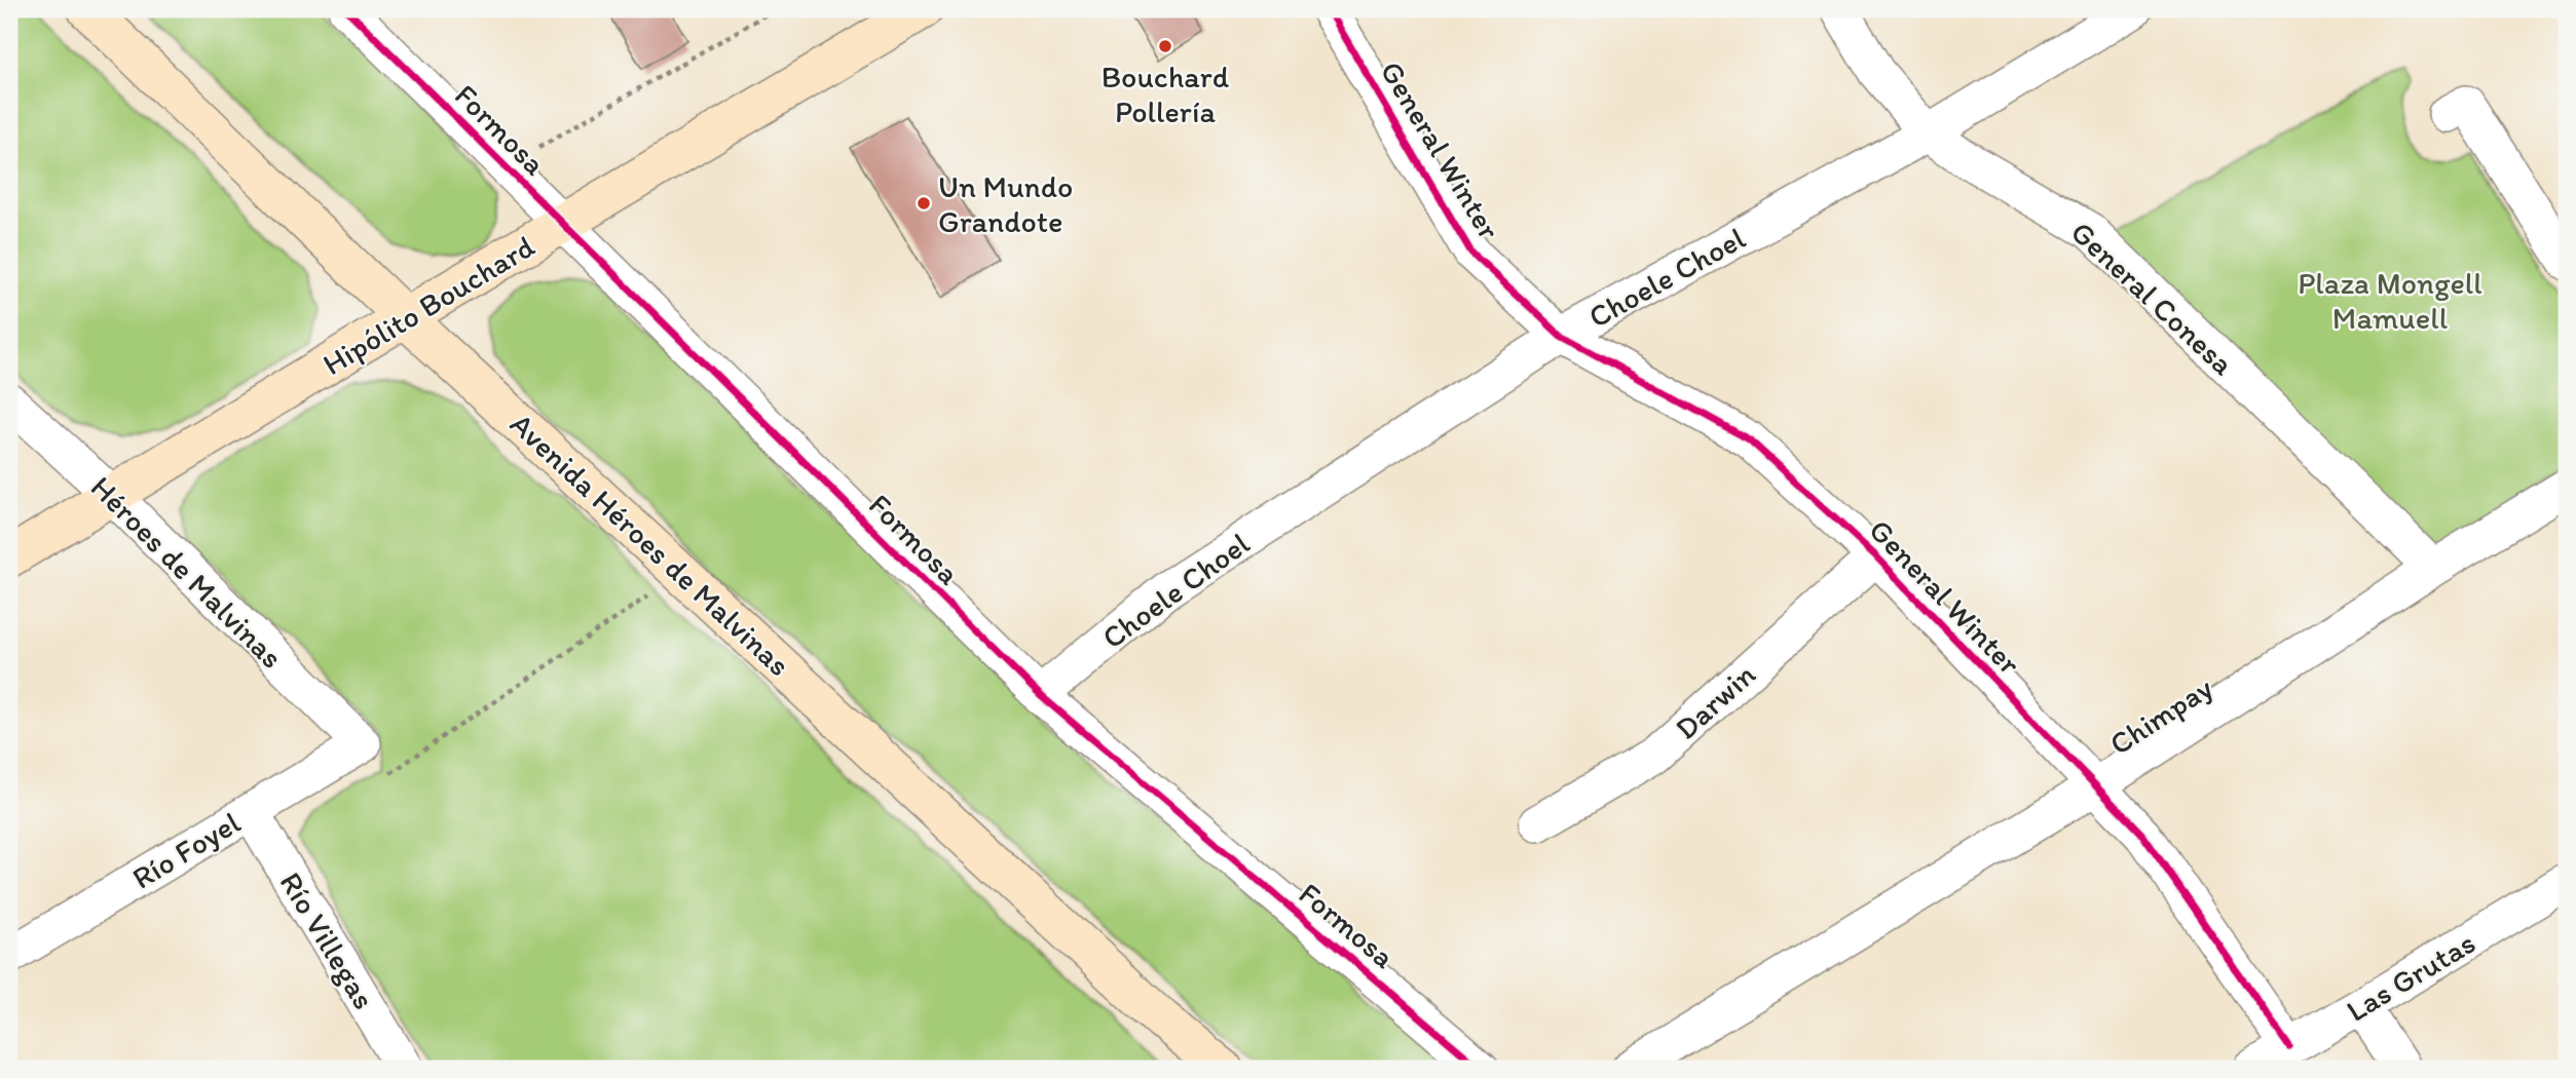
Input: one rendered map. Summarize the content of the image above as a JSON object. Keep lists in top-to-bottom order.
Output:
{
  "streets": {
    "main road": ["Hipólito Bouchard", "Avenida Héroes de Malvinas"],
    "street": [
      "Formosa",
      "General Winter",
      "Choele Choel",
      "General Conesa",
      "Héroes de Malvinas",
      "Darwin",
      "Chimpay",
      "Río Foyel",
      "Río Villegas",
      "Las Grutas"
    ]
  },
  "crossings": [
    ["Formosa", "Choele Choel"],
    ["Formosa", "Hipólito Bouchard"],
    ["General Winter", "Choele Choel"],
    ["General Winter", "Darwin"],
    ["General Winter", "Chimpay"],
    ["General Winter", "Las Grutas"],
    ["Choele Choel", "General Conesa"],
    ["General Conesa", "Chimpay"],
    ["Hipólito Bouchard", "Avenida Héroes de Malvinas"],
    ["Hipólito Bouchard", "Héroes de Malvinas"],
    ["Héroes de Malvinas", "Río Foyel"],
    ["Río Foyel", "Río Villegas"]
  ],
  "parks": ["Plaza Mongell Mamuell"],
  "places": ["Bouchard Pollería", "Un Mundo Grandote"]
}
